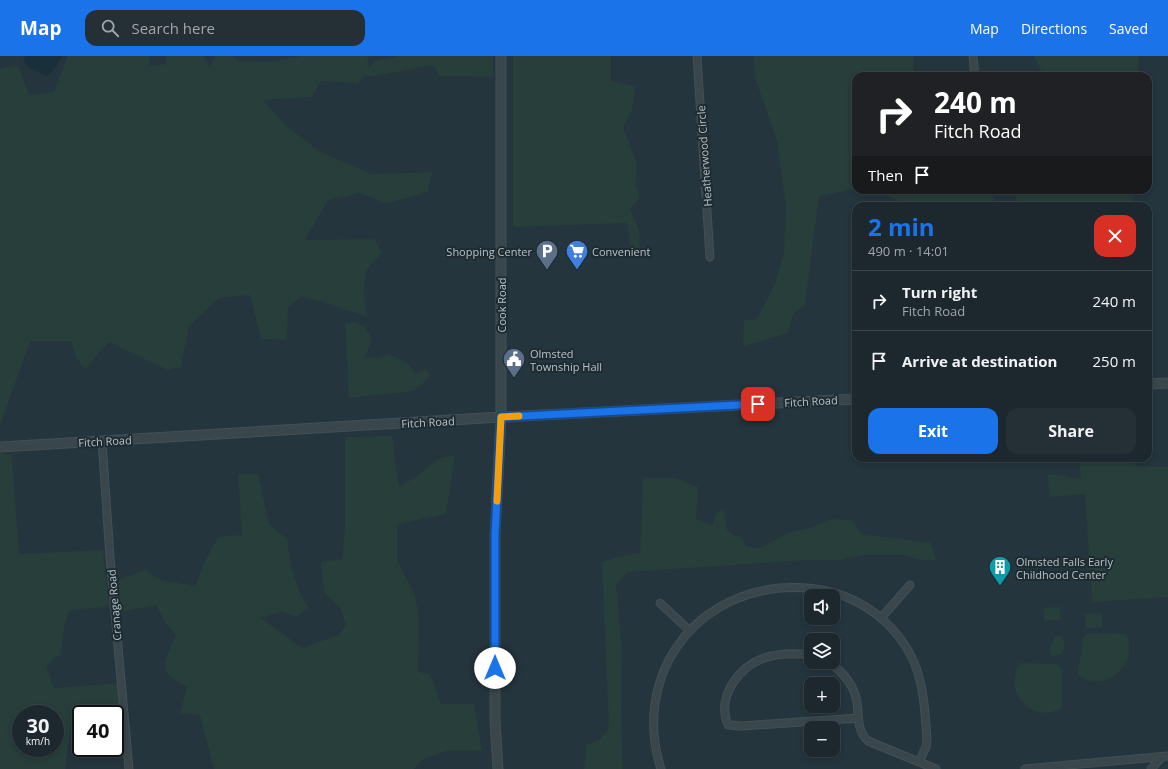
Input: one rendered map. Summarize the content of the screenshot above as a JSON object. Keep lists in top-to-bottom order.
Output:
{
  "streets": {
    "street": [
      "Heatherwood Circle",
      "Cook Road",
      "Fitch Road",
      "Cranage Road"
    ]
  },
  "crossings": [
    ["Cook Road", "Fitch Road"],
    ["Fitch Road", "Cranage Road"]
  ],
  "places": {
    "parking": ["Shopping Center"],
    "supermarket": ["Convenient"],
    "public building": ["Olmsted Township Hall"],
    "building": ["Olmsted Falls Early Childhood Center"]
  },
  "page": {
    "header": "Map",
    "search": "Search here",
    "nav": ["Map", "Directions", "Saved"],
    "turn": ["240 m", "Fitch Road"],
    "then": "Then",
    "heading": ["2 min", "490 m · 14:01"],
    "list": [
      {
        "name": "Turn right",
        "note": "Fitch Road",
        "value": "240 m"
      },
      {
        "name": "Arrive at destination",
        "value": "250 m"
      }
    ],
    "buttons": ["Exit", "Share"],
    "map_buttons": ["+", "−"],
    "speed": "30 km/h",
    "limit": "40"
  }
}
